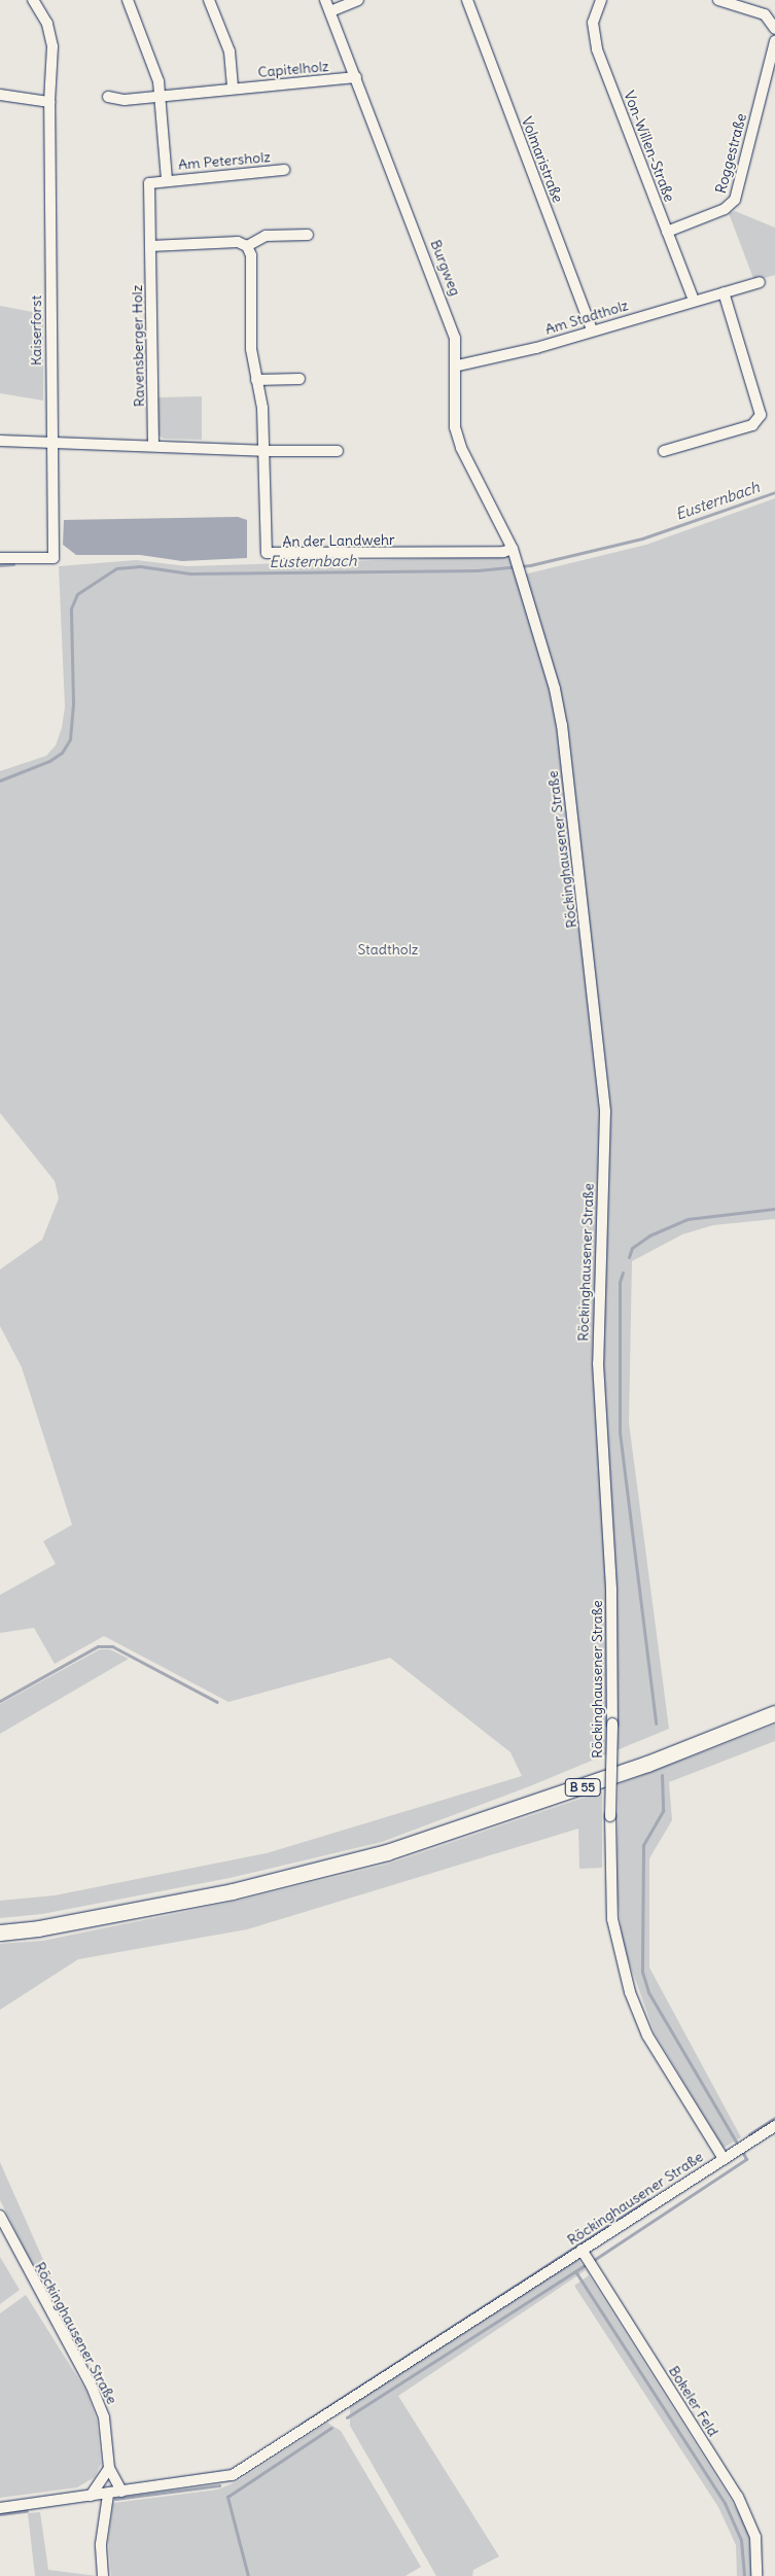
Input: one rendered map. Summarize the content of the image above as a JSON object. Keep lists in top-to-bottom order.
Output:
{
  "streets": {
    "main road": ["B 55"],
    "street": [
      "Capitelholz",
      "Von-Willen-Straße",
      "Roggestraße",
      "Volmaristraße",
      "Am Petersholz",
      "Burgweg",
      "Am Stadtholz",
      "Kaiserforst",
      "Ravensberger Holz",
      "An der Landwehr",
      "Röckinghausener Straße",
      "Bokeler Feld"
    ]
  },
  "crossings": [
    ["Capitelholz", "Am Petersholz"],
    ["Capitelholz", "Burgweg"],
    ["Von-Willen-Straße", "Roggestraße"],
    ["Von-Willen-Straße", "Am Stadtholz"],
    ["Volmaristraße", "Am Stadtholz"],
    ["Am Petersholz", "Ravensberger Holz"],
    ["Burgweg", "Am Stadtholz"],
    ["Burgweg", "An der Landwehr"],
    ["Burgweg", "Röckinghausener Straße"],
    ["An der Landwehr", "Röckinghausener Straße"],
    ["Röckinghausener Straße", "Bokeler Feld"]
  ],
  "water": ["Eusternbach"],
  "parks": ["Stadtholz"]
}
